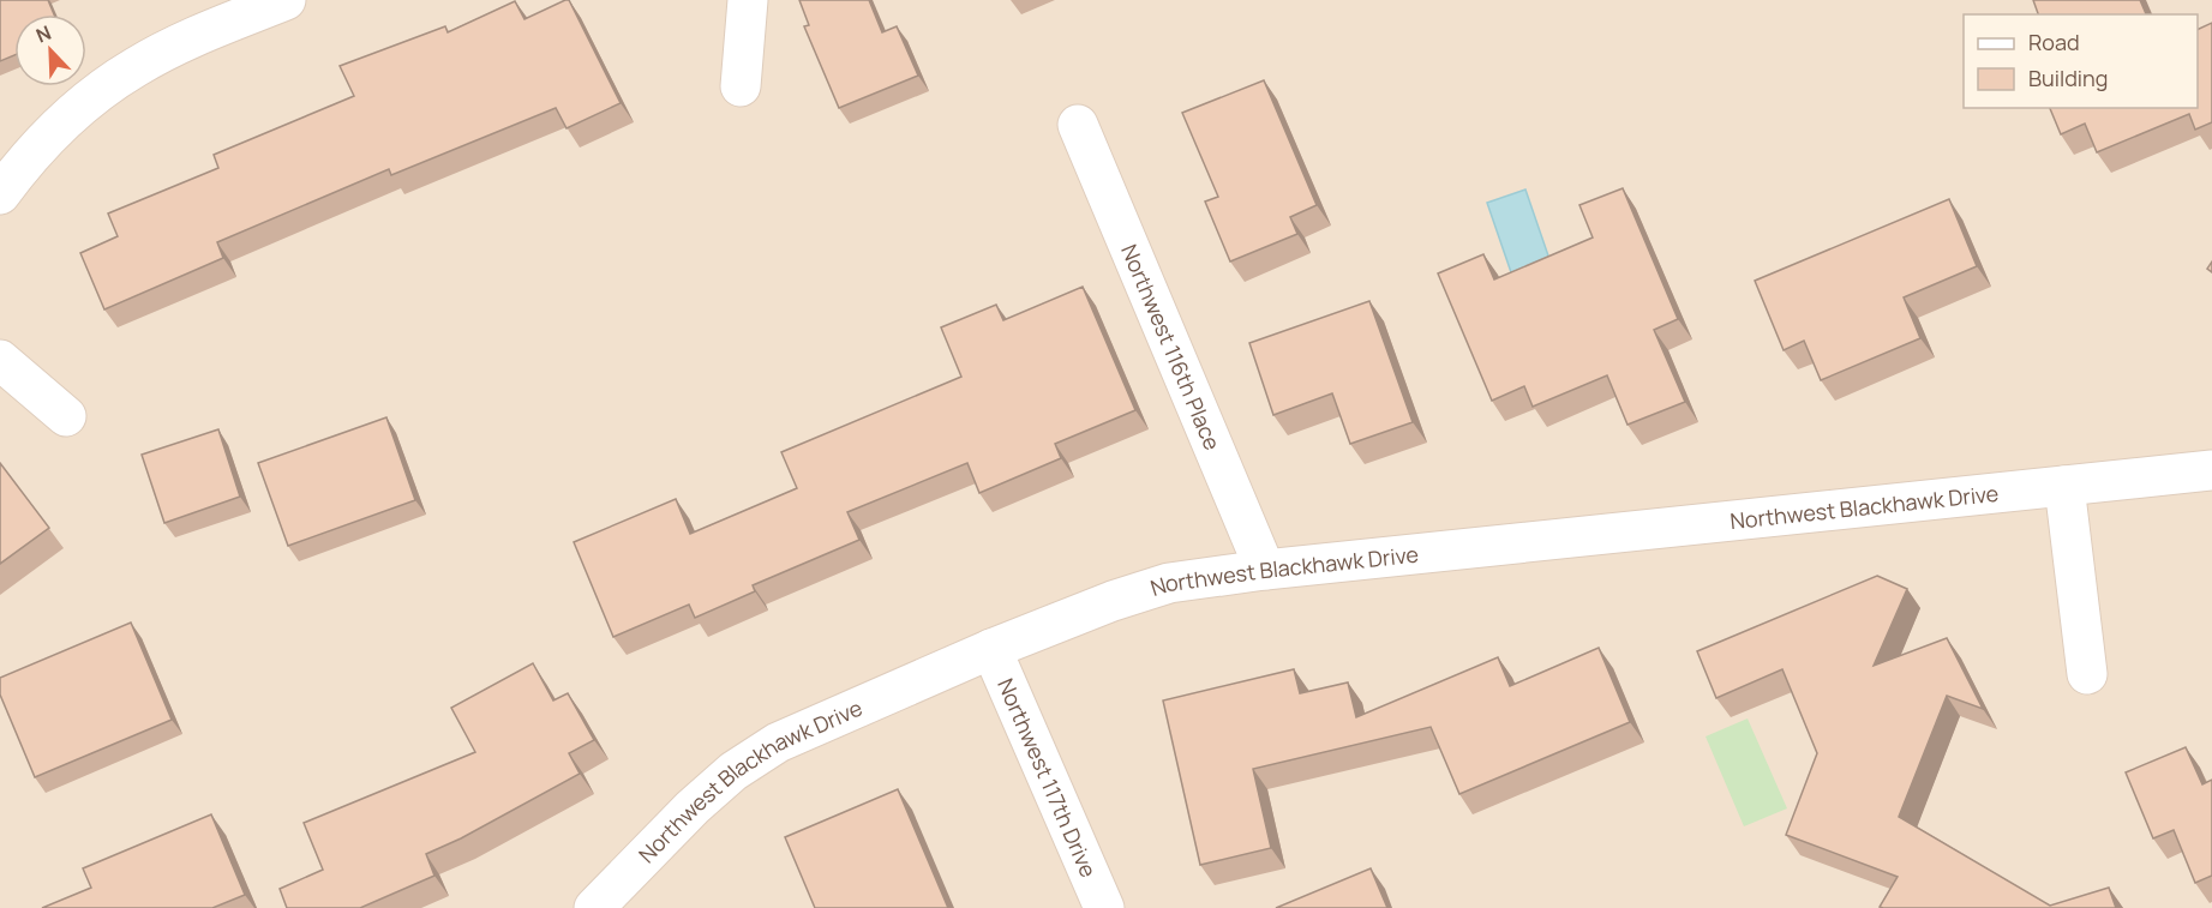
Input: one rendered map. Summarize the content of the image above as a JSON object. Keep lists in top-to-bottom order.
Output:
{
  "streets": {
    "street": ["Northwest 116th Place", "Northwest Blackhawk Drive", "Northwest 117th Drive"]
  },
  "crossings": [
    ["Northwest 116th Place", "Northwest Blackhawk Drive"],
    ["Northwest Blackhawk Drive", "Northwest 117th Drive"]
  ],
  "legend": ["Road", "Building"],
  "north": "top left"
}
